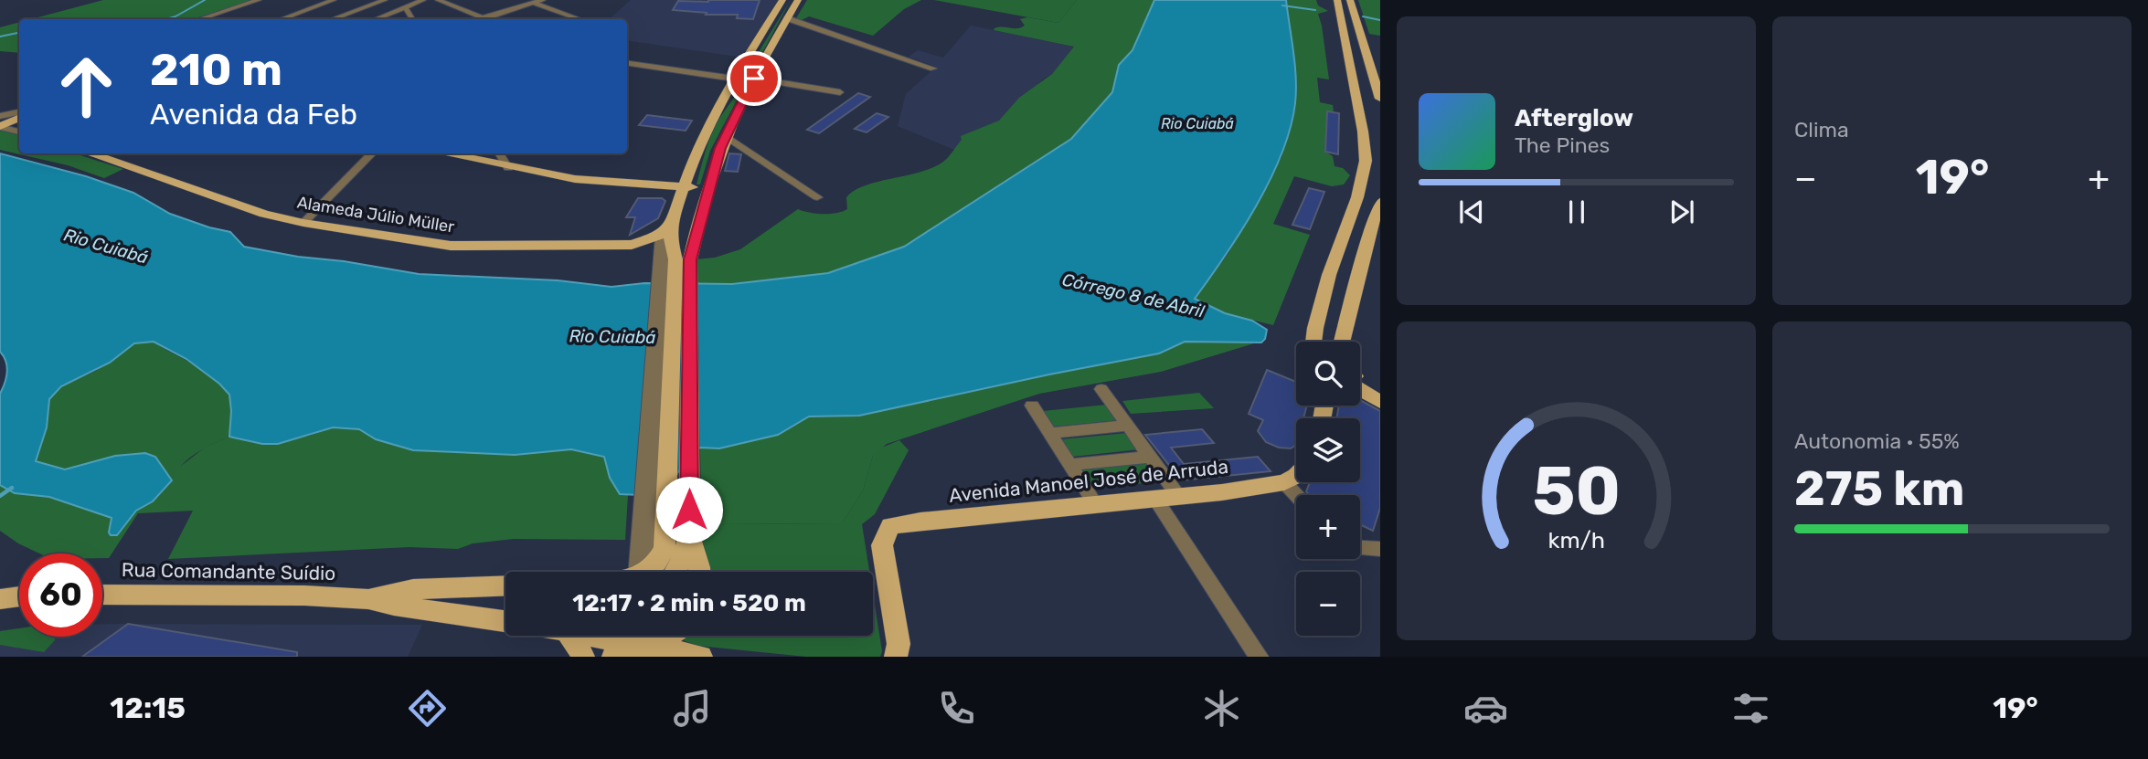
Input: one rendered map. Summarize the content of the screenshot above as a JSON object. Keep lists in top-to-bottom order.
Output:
{
  "streets": {
    "main road": ["Alameda Júlio Müller", "Avenida Manoel José de Arruda", "Rua Comandante Suídio"]
  },
  "water": ["Rio Cuiabá", "Córrego 8 de Abril"],
  "page": {
    "tile": [
      "Clima",
      ["Autonomia · 55%", "275 km"]
    ],
    "turn": ["210 m", "Avenida da Feb"],
    "song": ["Afterglow", "The Pines"],
    "heat": ["−", "19°", "+"],
    "map_buttons": ["+", "−"],
    "limit": "60",
    "trip": "12:17 · 2 min · 520 m",
    "tabs": ["12:15", "19°"],
    "gauge": ["50", "km/h"]
  }
}
